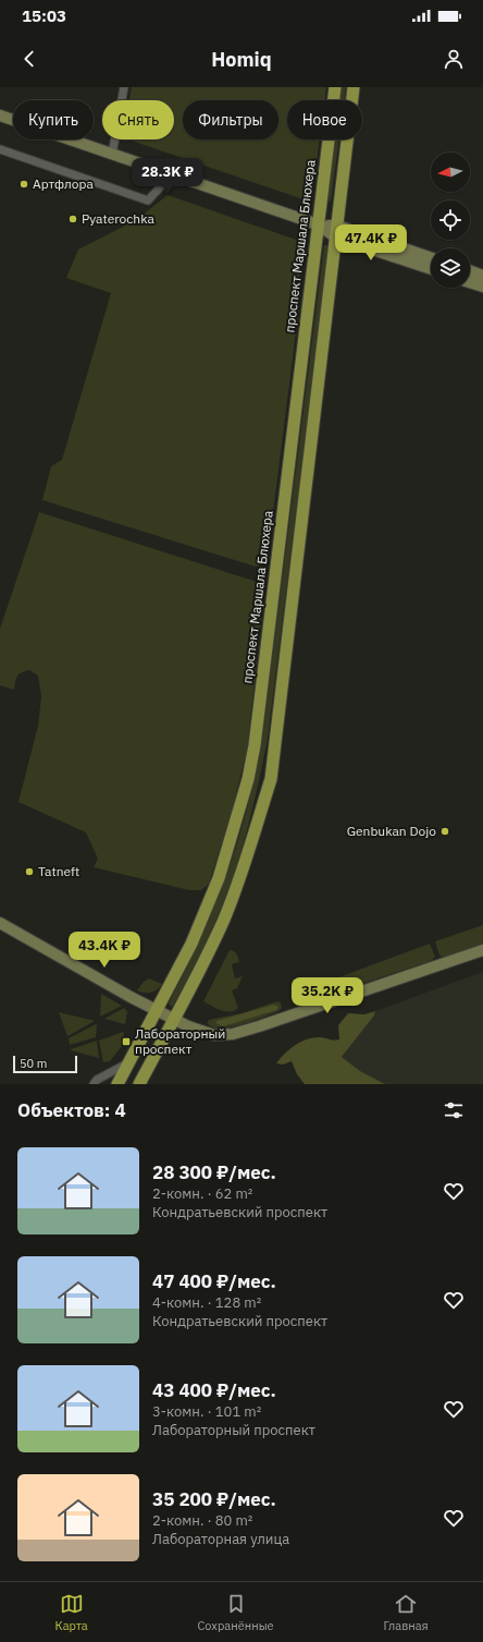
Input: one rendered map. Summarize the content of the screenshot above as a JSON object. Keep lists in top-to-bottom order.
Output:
{
  "streets": {
    "main road": ["проспект Маршала Блюхера"]
  },
  "places": {
    "other": [
      "Артфлора",
      "Pyaterochka",
      "Genbukan Dojo",
      "Tatneft"
    ],
    "transit": ["Лабораторный проспект"]
  },
  "scale_bar": "50 m",
  "north": "left",
  "page": {
    "status": "15:03",
    "header": "Homiq",
    "chip": [
      "Купить",
      "Снять",
      "Фильтры",
      "Новое"
    ],
    "price": [
      "28.3K ₽",
      "47.4K ₽",
      "43.4K ₽",
      "35.2K ₽"
    ],
    "scale": "50 m",
    "heading": "Объектов: 4",
    "list": [
      {
        "name": "28 300 ₽/мес.",
        "note": "2-комн. · 62 m² · Кондратьевский проспект"
      },
      {
        "name": "47 400 ₽/мес.",
        "note": "4-комн. · 128 m² · Кондратьевский проспект"
      },
      {
        "name": "43 400 ₽/мес.",
        "note": "3-комн. · 101 m² · Лабораторный проспект"
      },
      {
        "name": "35 200 ₽/мес.",
        "note": "2-комн. · 80 m² · Лабораторная улица"
      }
    ],
    "tabs": ["Карта", "Сохранённые", "Главная"]
  }
}
